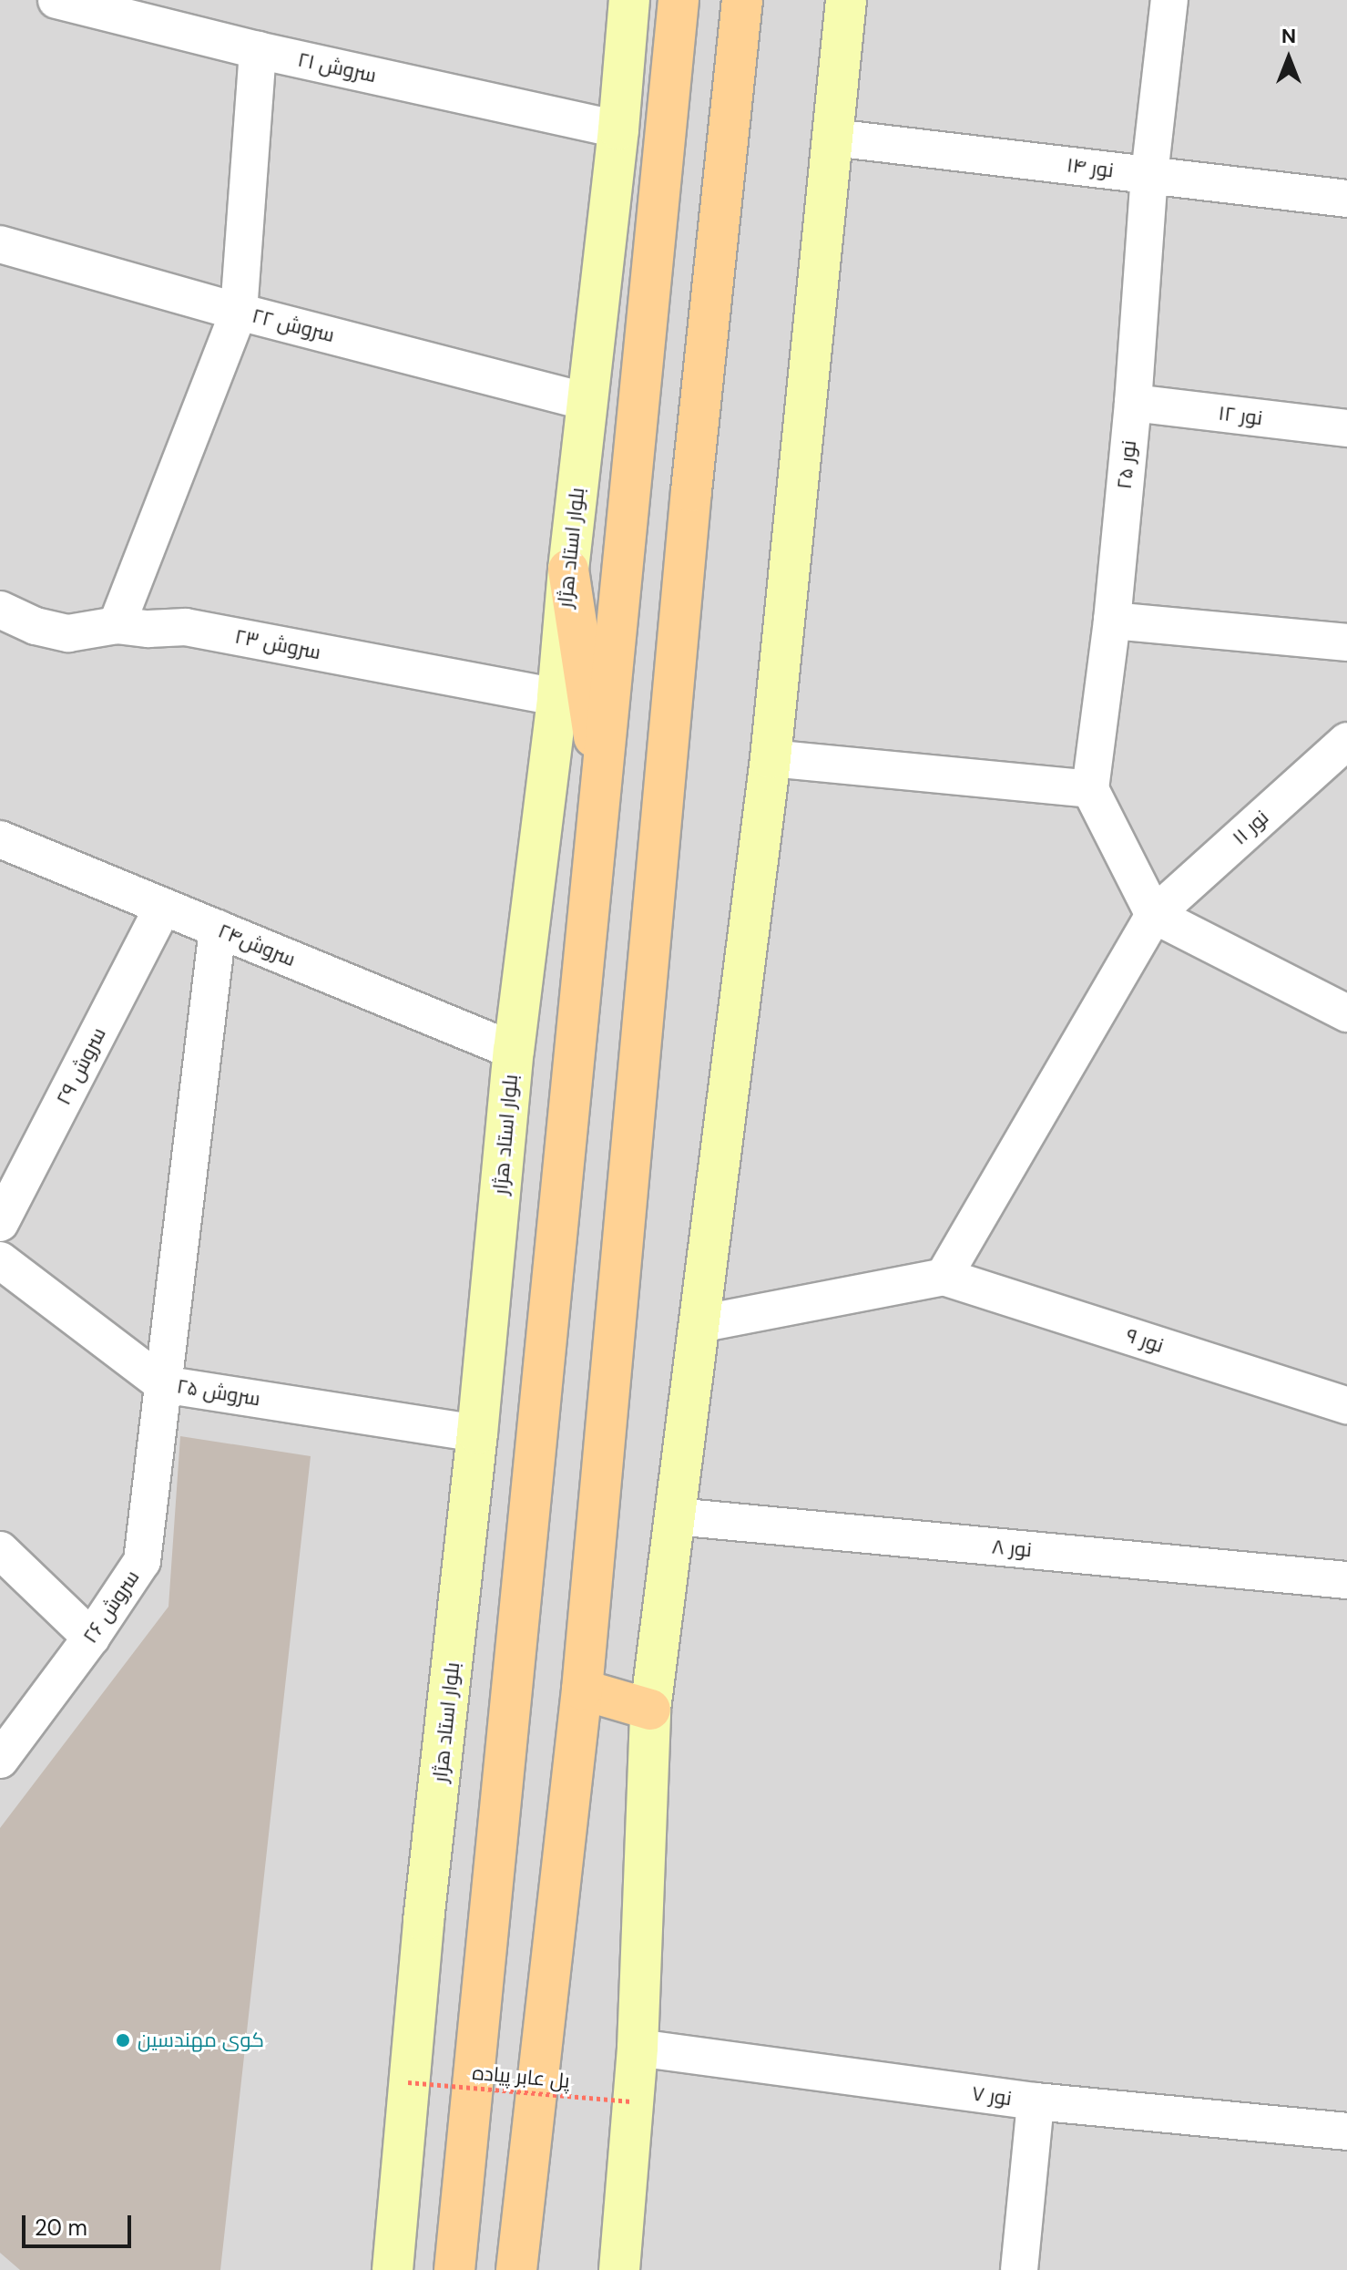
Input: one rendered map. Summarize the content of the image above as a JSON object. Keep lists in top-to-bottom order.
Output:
{
  "streets": {
    "main road": ["بلوار استاد هژار"],
    "street": [
      "سروش ۲۱",
      "نور ۱۴",
      "سروش ۲۲",
      "نور ۱۲",
      "نور ۲۵",
      "سروش ۲۳",
      "نور ۱۱",
      "سروش۲۴",
      "سروش ۲۹",
      "نور ۹",
      "سروش ۲۵",
      "نور ۸",
      "سروش ۲۶",
      "نور ۷"
    ],
    "path": ["پل عابر پیاده"]
  },
  "crossings": [
    ["سروش ۲۱", "بلوار استاد هژار"],
    ["نور ۱۴", "نور ۲۵"],
    ["سروش ۲۲", "بلوار استاد هژار"],
    ["نور ۱۲", "نور ۲۵"],
    ["بلوار استاد هژار", "سروش ۲۳"],
    ["بلوار استاد هژار", "سروش۲۴"],
    ["بلوار استاد هژار", "سروش ۲۵"],
    ["بلوار استاد هژار", "پل عابر پیاده"],
    ["نور ۱۱", "نور ۹"],
    ["سروش۲۴", "سروش ۲۹"],
    ["سروش۲۴", "سروش ۲۶"],
    ["سروش ۲۵", "سروش ۲۶"]
  ],
  "places": ["کوی مهندسین"],
  "scale_bar": "20 m",
  "north": "top"
}
